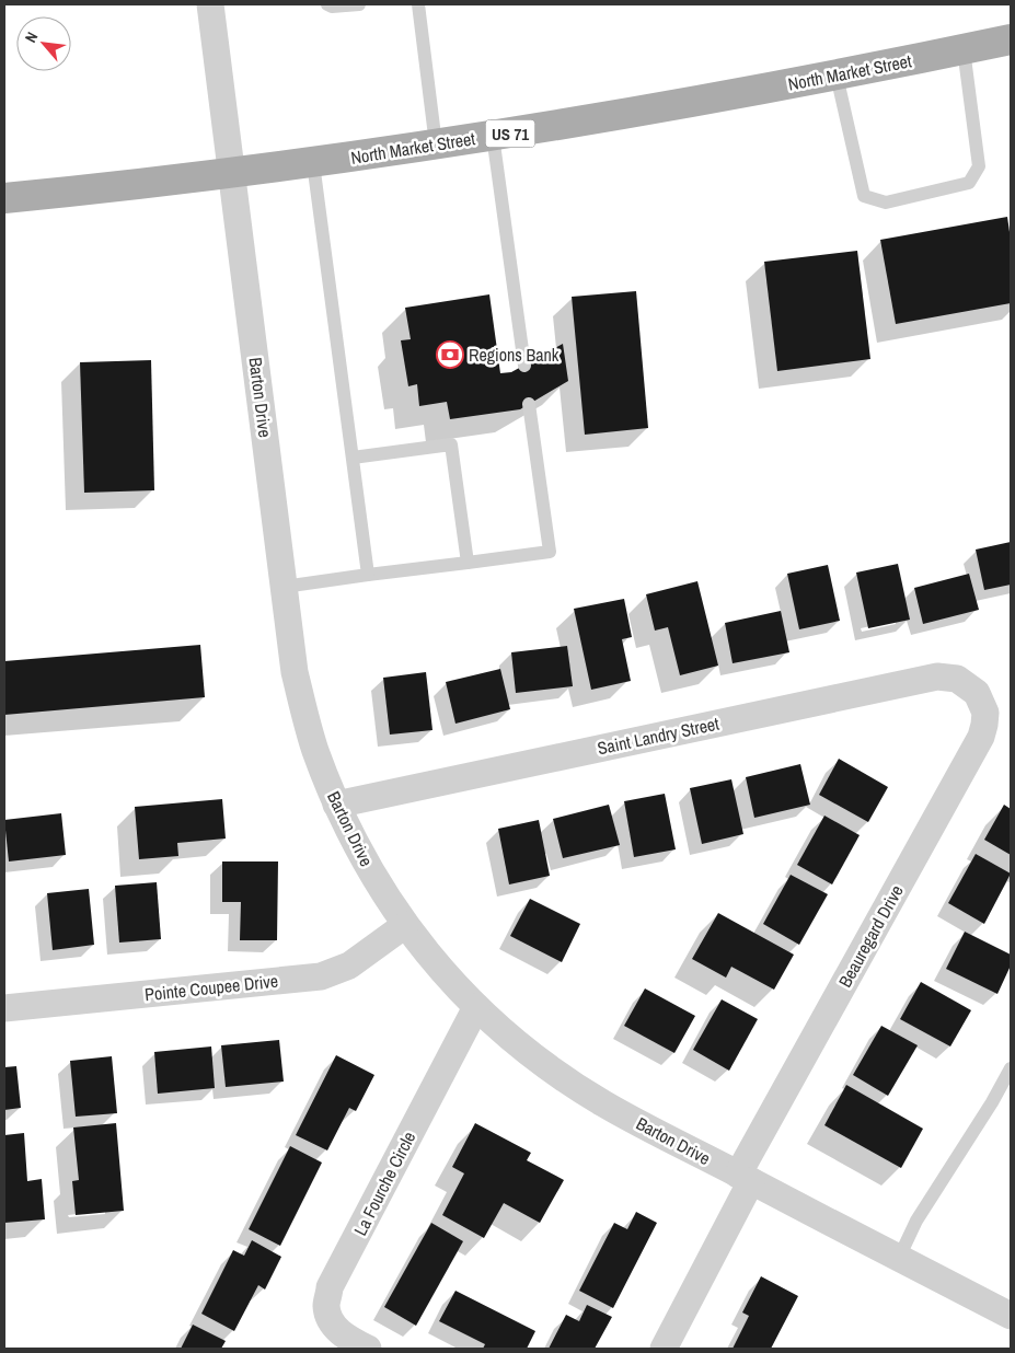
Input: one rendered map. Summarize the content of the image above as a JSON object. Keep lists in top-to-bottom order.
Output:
{
  "streets": {
    "main road": ["North Market Street", "US 71"],
    "street": [
      "Barton Drive",
      "Saint Landry Street",
      "Beauregard Drive",
      "Pointe Coupee Drive",
      "La Fourche Circle"
    ]
  },
  "crossings": [
    ["North Market Street", "Barton Drive"],
    ["Barton Drive", "Saint Landry Street"],
    ["Barton Drive", "Beauregard Drive"],
    ["Barton Drive", "Pointe Coupee Drive"],
    ["Barton Drive", "La Fourche Circle"],
    ["Saint Landry Street", "Beauregard Drive"]
  ],
  "places": {
    "bank": ["Regions Bank"]
  },
  "north": "top left"
}
